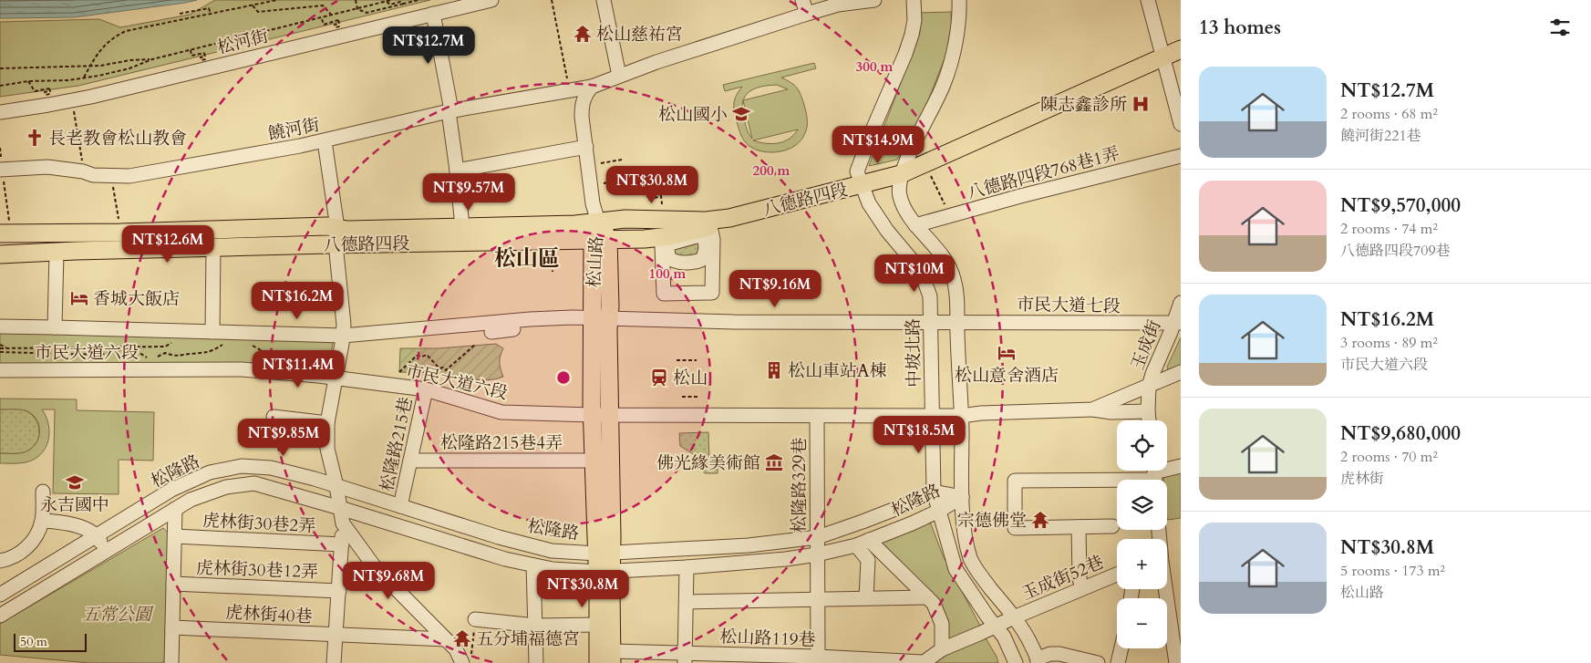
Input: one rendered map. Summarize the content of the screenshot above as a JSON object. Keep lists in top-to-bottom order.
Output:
{
  "streets": {
    "main road": ["八德路四段", "松山路"],
    "street": [
      "松河街",
      "饒河街",
      "八德路四段768巷1弄",
      "市民大道七段",
      "玉成街",
      "市民大道六段",
      "中坡北路",
      "松隆路215巷4弄",
      "松隆路215巷",
      "松隆路",
      "松隆路329巷",
      "虎林街30巷2弄",
      "虎林街30巷12弄",
      "玉成街52巷",
      "虎林街40巷",
      "松山路119巷"
    ]
  },
  "crossings": [
    ["八德路四段", "松山路"],
    ["八德路四段", "中坡北路"],
    ["松山路", "市民大道六段"],
    ["松山路", "松隆路215巷4弄"],
    ["松山路", "松隆路"],
    ["松山路", "松山路119巷"],
    ["市民大道七段", "玉成街"],
    ["市民大道七段", "市民大道六段"],
    ["市民大道六段", "中坡北路"],
    ["市民大道六段", "松隆路215巷"],
    ["市民大道六段", "松隆路329巷"],
    ["中坡北路", "松隆路"],
    ["中坡北路", "玉成街52巷"],
    ["松隆路215巷4弄", "松隆路215巷"],
    ["松隆路215巷", "松隆路"],
    ["松隆路", "松隆路329巷"],
    ["松隆路329巷", "松山路119巷"],
    ["玉成街52巷", "松山路119巷"]
  ],
  "districts": ["松山區"],
  "parks": ["五常公園"],
  "places": {
    "temple": ["松山慈祐宮", "宗德佛堂", "五分埔福德宮"],
    "hospital": ["陳志鑫診所"],
    "school or university": ["松山國小", "永吉國中"],
    "church": ["長老教會松山教會"],
    "hotel": ["香城大飯店", "松山意舍酒店"],
    "building": ["松山車站A棟"],
    "station": ["松山"],
    "museum": ["佛光緣美術館"]
  },
  "scale_bar": "50 m",
  "page": {
    "heading": "13 homes",
    "price": [
      "NT$12.7M",
      "NT$14.9M",
      "NT$30.8M",
      "NT$9.57M",
      "NT$12.6M",
      "NT$10M",
      "NT$9.16M",
      "NT$16.2M",
      "NT$11.4M",
      "NT$18.5M",
      "NT$9.85M",
      "NT$9.68M",
      "NT$30.8M"
    ],
    "list": [
      {
        "name": "NT$12.7M",
        "note": "2 rooms · 68 m² · 饒河街221巷"
      },
      {
        "name": "NT$9,570,000",
        "note": "2 rooms · 74 m² · 八德路四段709巷"
      },
      {
        "name": "NT$16.2M",
        "note": "3 rooms · 89 m² · 市民大道六段"
      },
      {
        "name": "NT$9,680,000",
        "note": "2 rooms · 70 m² · 虎林街"
      },
      {
        "name": "NT$30.8M",
        "note": "5 rooms · 173 m² · 松山路"
      }
    ],
    "map_buttons": ["+", "−"],
    "scale": "50 m"
  },
  "rings": ["300 m", "200 m", "100 m"]
}
